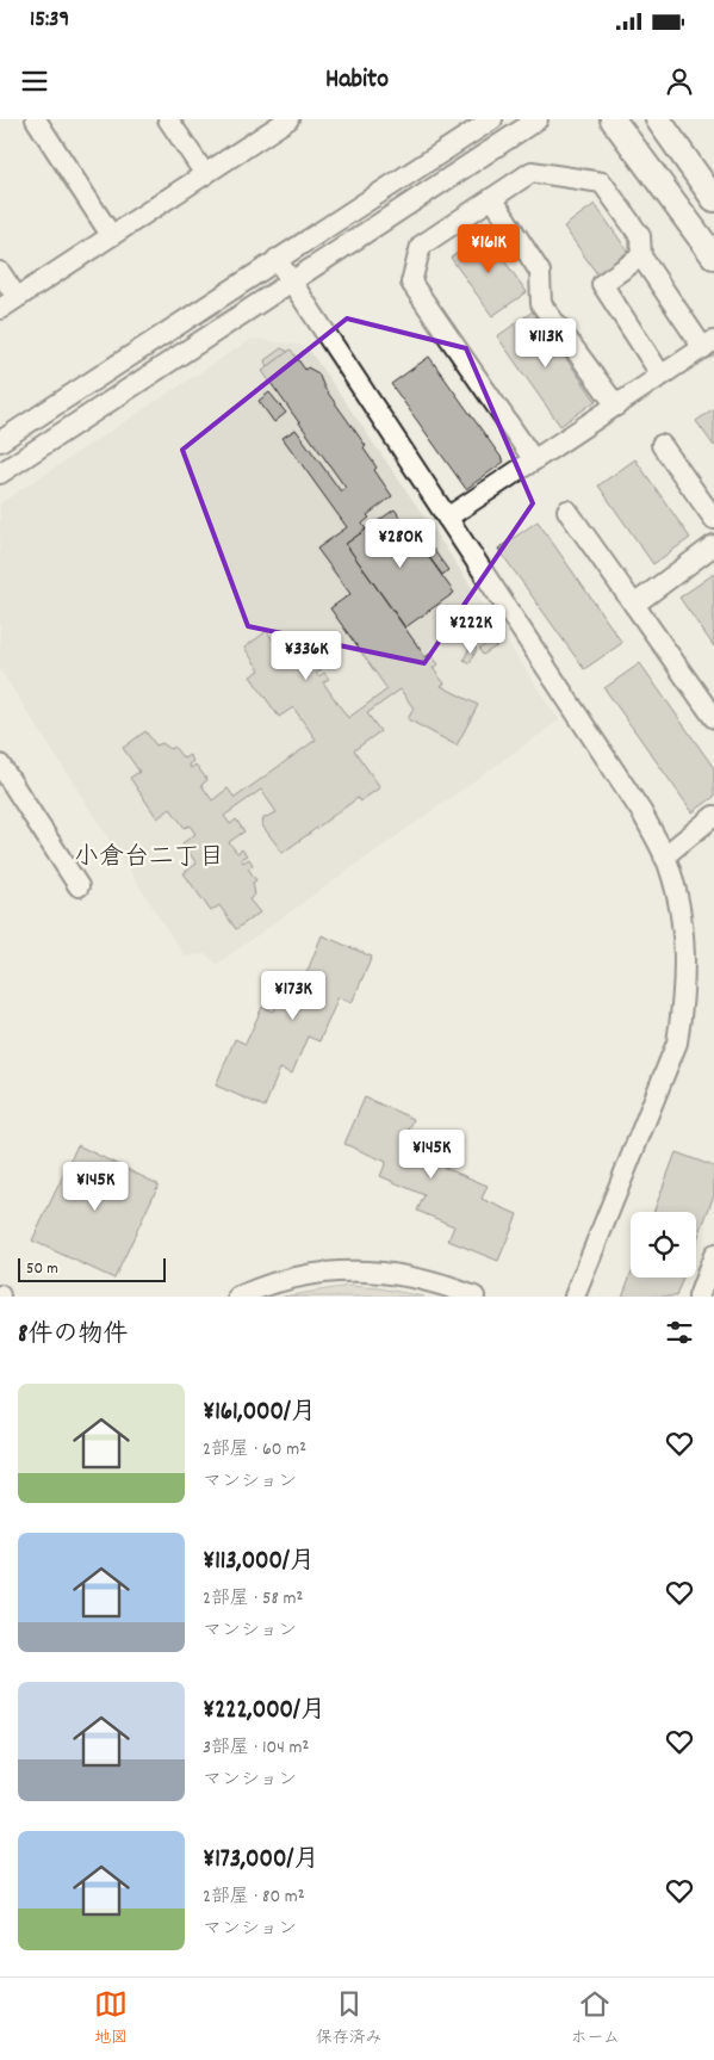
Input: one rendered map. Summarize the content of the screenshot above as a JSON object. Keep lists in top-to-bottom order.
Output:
{
  "districts": ["小倉台二丁目"],
  "scale_bar": "50 m",
  "page": {
    "status": "15:39",
    "header": "Habito",
    "price": [
      "¥161K",
      "¥113K",
      "¥280K",
      "¥222K",
      "¥336K",
      "¥173K",
      "¥145K",
      "¥145K"
    ],
    "scale": "50 m",
    "heading": "8件の物件",
    "list": [
      {
        "name": "¥161,000/月",
        "note": "2部屋 · 60 m² · マンション"
      },
      {
        "name": "¥113,000/月",
        "note": "2部屋 · 58 m² · マンション"
      },
      {
        "name": "¥222,000/月",
        "note": "3部屋 · 104 m² · マンション"
      },
      {
        "name": "¥173,000/月",
        "note": "2部屋 · 80 m² · マンション"
      }
    ],
    "tabs": ["地図", "保存済み", "ホーム"]
  }
}
